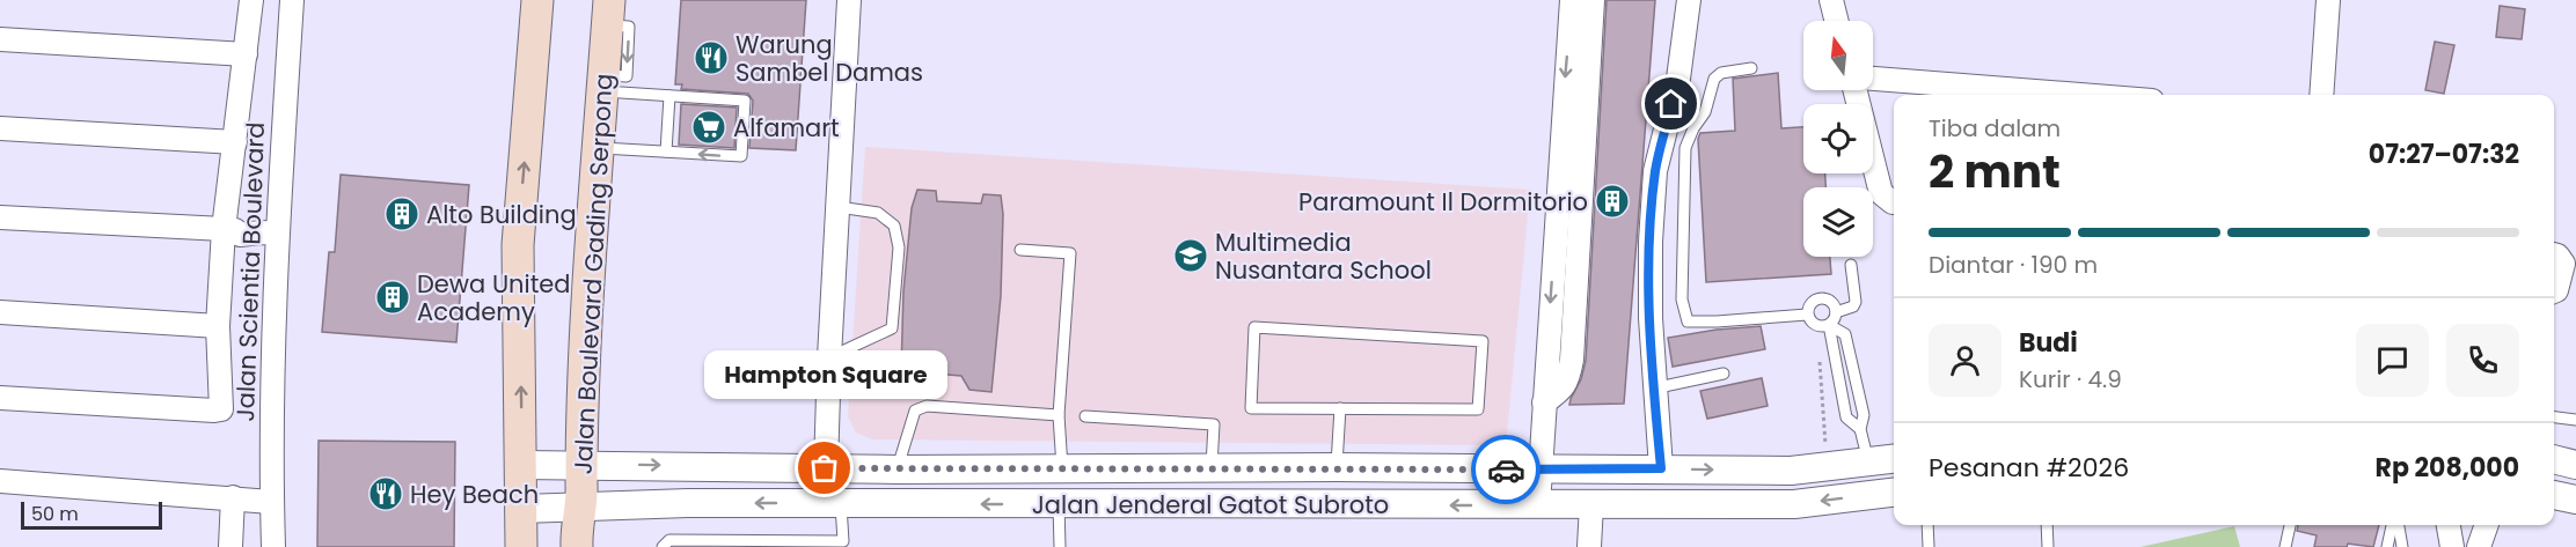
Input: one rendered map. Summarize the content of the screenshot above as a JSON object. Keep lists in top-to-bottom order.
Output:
{
  "streets": {
    "main road": ["Jalan Boulevard Gading Serpong"],
    "street": ["Jalan Scientia Boulevard", "Jalan Jenderal Gatot Subroto"]
  },
  "crossings": [
    ["Jalan Boulevard Gading Serpong", "Jalan Jenderal Gatot Subroto"]
  ],
  "places": {
    "restaurant": ["Warung Sambel Damas", "Hey Beach"],
    "supermarket": ["Alfamart"],
    "building": ["Paramount Il Dormitorio", "Alto Building", "Dewa United Academy"],
    "school or university": ["Multimedia Nusantara School"],
    "other": ["Hampton Square"]
  },
  "scale_bar": "50 m",
  "north": "top",
  "page": {
    "heading": ["2 mnt", "Tiba dalam", "07:27–07:32"],
    "panel": [
      "Budi",
      "Kurir · 4.9",
      "Pesanan #2026",
      "Rp 208,000"
    ],
    "bar": "Diantar · 190 m",
    "bubble": "Hampton Square",
    "scale": "50 m"
  }
}
